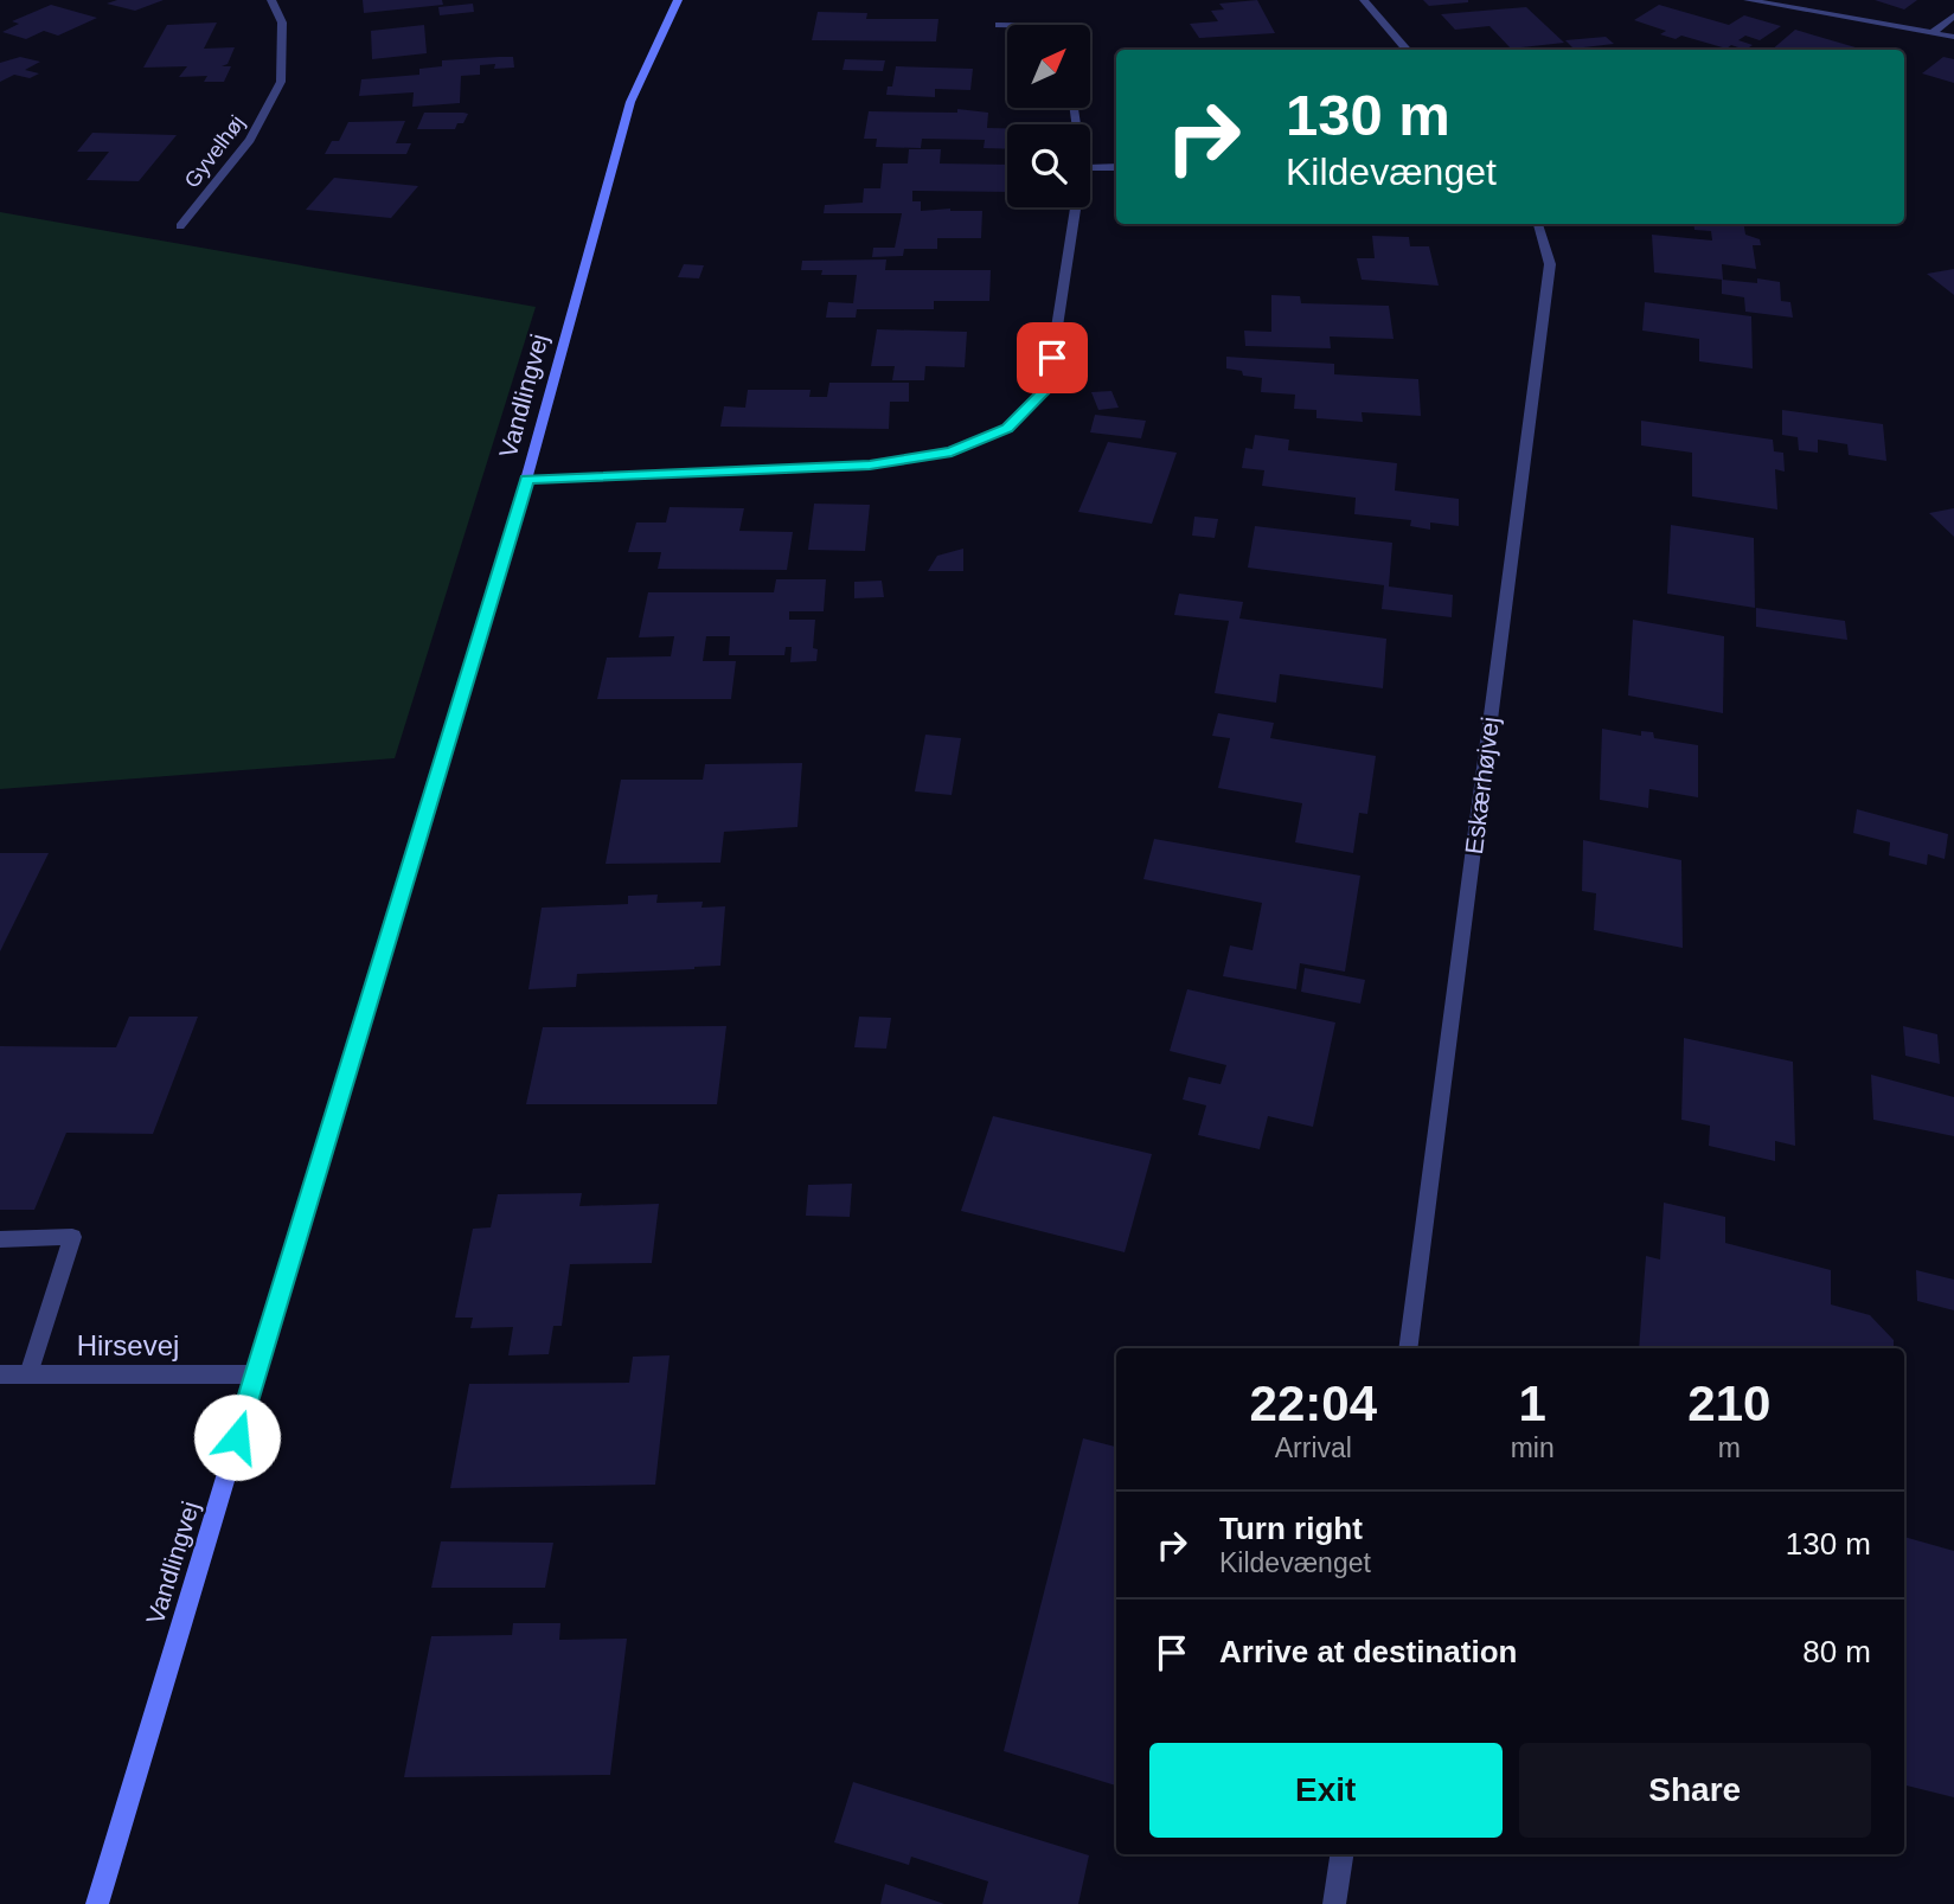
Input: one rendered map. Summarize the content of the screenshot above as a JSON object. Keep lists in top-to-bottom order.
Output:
{
  "streets": {
    "street": [
      "Gyvelhøj",
      "Vandlingvej",
      "Eskærhøjvej",
      "Hirsevej"
    ]
  },
  "crossings": [
    ["Vandlingvej", "Hirsevej"]
  ],
  "north": "top right",
  "page": {
    "turn": ["130 m", "Kildevænget"],
    "eta": [
      "22:04",
      "Arrival",
      "1",
      "min",
      "210",
      "m"
    ],
    "list": [
      {
        "name": "Turn right",
        "note": "Kildevænget",
        "value": "130 m"
      },
      {
        "name": "Arrive at destination",
        "value": "80 m"
      }
    ],
    "buttons": ["Exit", "Share"]
  }
}
